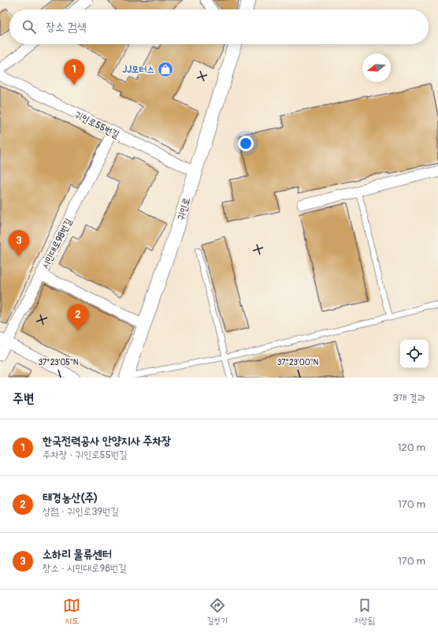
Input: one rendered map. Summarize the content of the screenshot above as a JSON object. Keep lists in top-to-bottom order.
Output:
{
  "streets": {
    "street": ["귀인로55번길", "귀인로", "시민대로98번길"]
  },
  "crossings": [
    ["귀인로55번길", "귀인로"],
    ["귀인로55번길", "시민대로98번길"]
  ],
  "places": {
    "shop": ["JJ모터스"]
  },
  "north": "left",
  "page": {
    "search": "장소 검색",
    "pins": ["1", "3", "2"],
    "heading": ["주변", "3개 결과"],
    "list": [
      {
        "mark": "1",
        "name": "한국전력공사 안양지사 주차장",
        "note": "주차장 · 귀인로55번길",
        "value": "120 m"
      },
      {
        "mark": "2",
        "name": "태경농산(주)",
        "note": "상점 · 귀인로39번길",
        "value": "170 m"
      },
      {
        "mark": "3",
        "name": "소하리 물류센터",
        "note": "장소 · 시민대로98번길",
        "value": "170 m"
      }
    ],
    "nav": ["지도", "길찾기", "저장됨"]
  },
  "coordinates": ["37°23'05\"N", "37°23'00\"N"]
}
